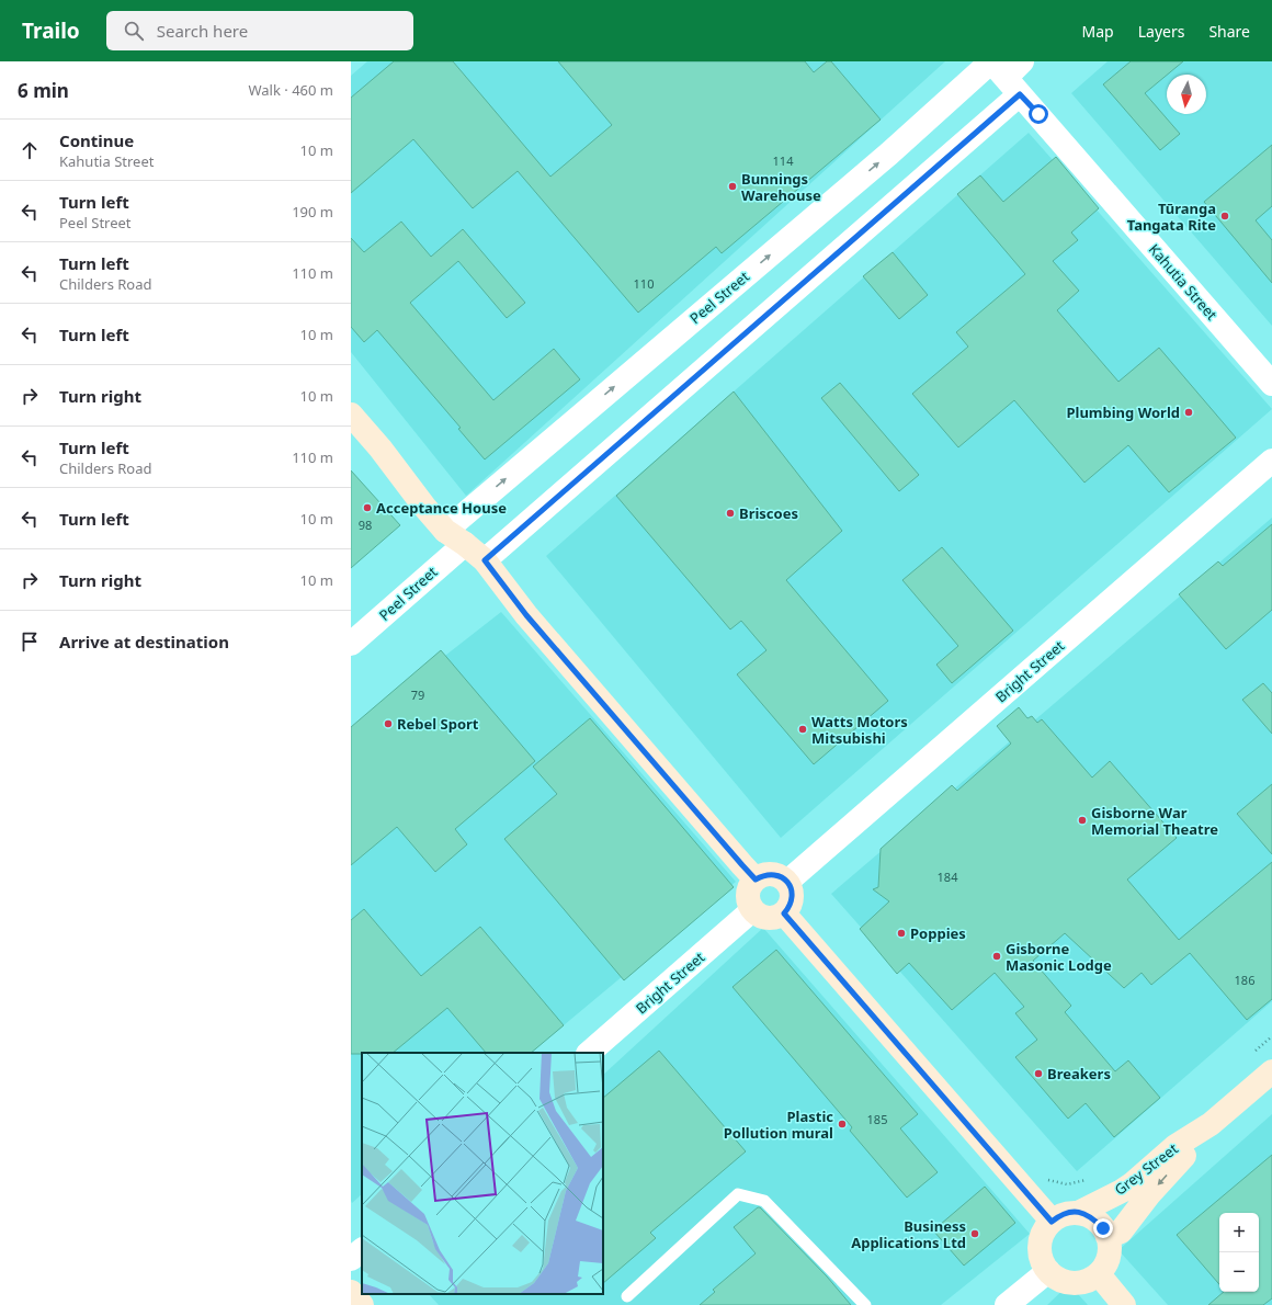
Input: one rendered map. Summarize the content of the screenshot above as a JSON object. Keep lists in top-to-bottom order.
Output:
{
  "streets": {
    "street": [
      "Kahutia Street",
      "Peel Street",
      "Bright Street",
      "Grey Street"
    ]
  },
  "crossings": [
    ["Kahutia Street", "Peel Street"]
  ],
  "places": [
    "Bunnings Warehouse",
    "Tūranga Tangata Rite",
    "Plumbing World",
    "Acceptance House",
    "Briscoes",
    "Rebel Sport",
    "Watts Motors Mitsubishi",
    "Gisborne War Memorial Theatre",
    "Poppies",
    "Gisborne Masonic Lodge",
    "Breakers",
    "Plastic Pollution mural",
    "Business Applications Ltd"
  ],
  "house_numbers": [
    "114",
    "110",
    "98",
    "79",
    "184",
    "186",
    "185"
  ],
  "north": "bottom",
  "page": {
    "header": "Trailo",
    "search": "Search here",
    "nav": ["Map", "Layers", "Share"],
    "heading": ["6 min", "Walk · 460 m"],
    "list": [
      ["Continue", "Kahutia Street", "10 m"],
      ["Turn left", "Peel Street", "190 m"],
      ["Turn left", "Childers Road", "110 m"],
      ["Turn left", "10 m"],
      ["Turn right", "10 m"],
      ["Turn left", "Childers Road", "110 m"],
      ["Turn left", "10 m"],
      ["Turn right", "10 m"],
      "Arrive at destination"
    ],
    "map_buttons": ["+", "−"]
  }
}
